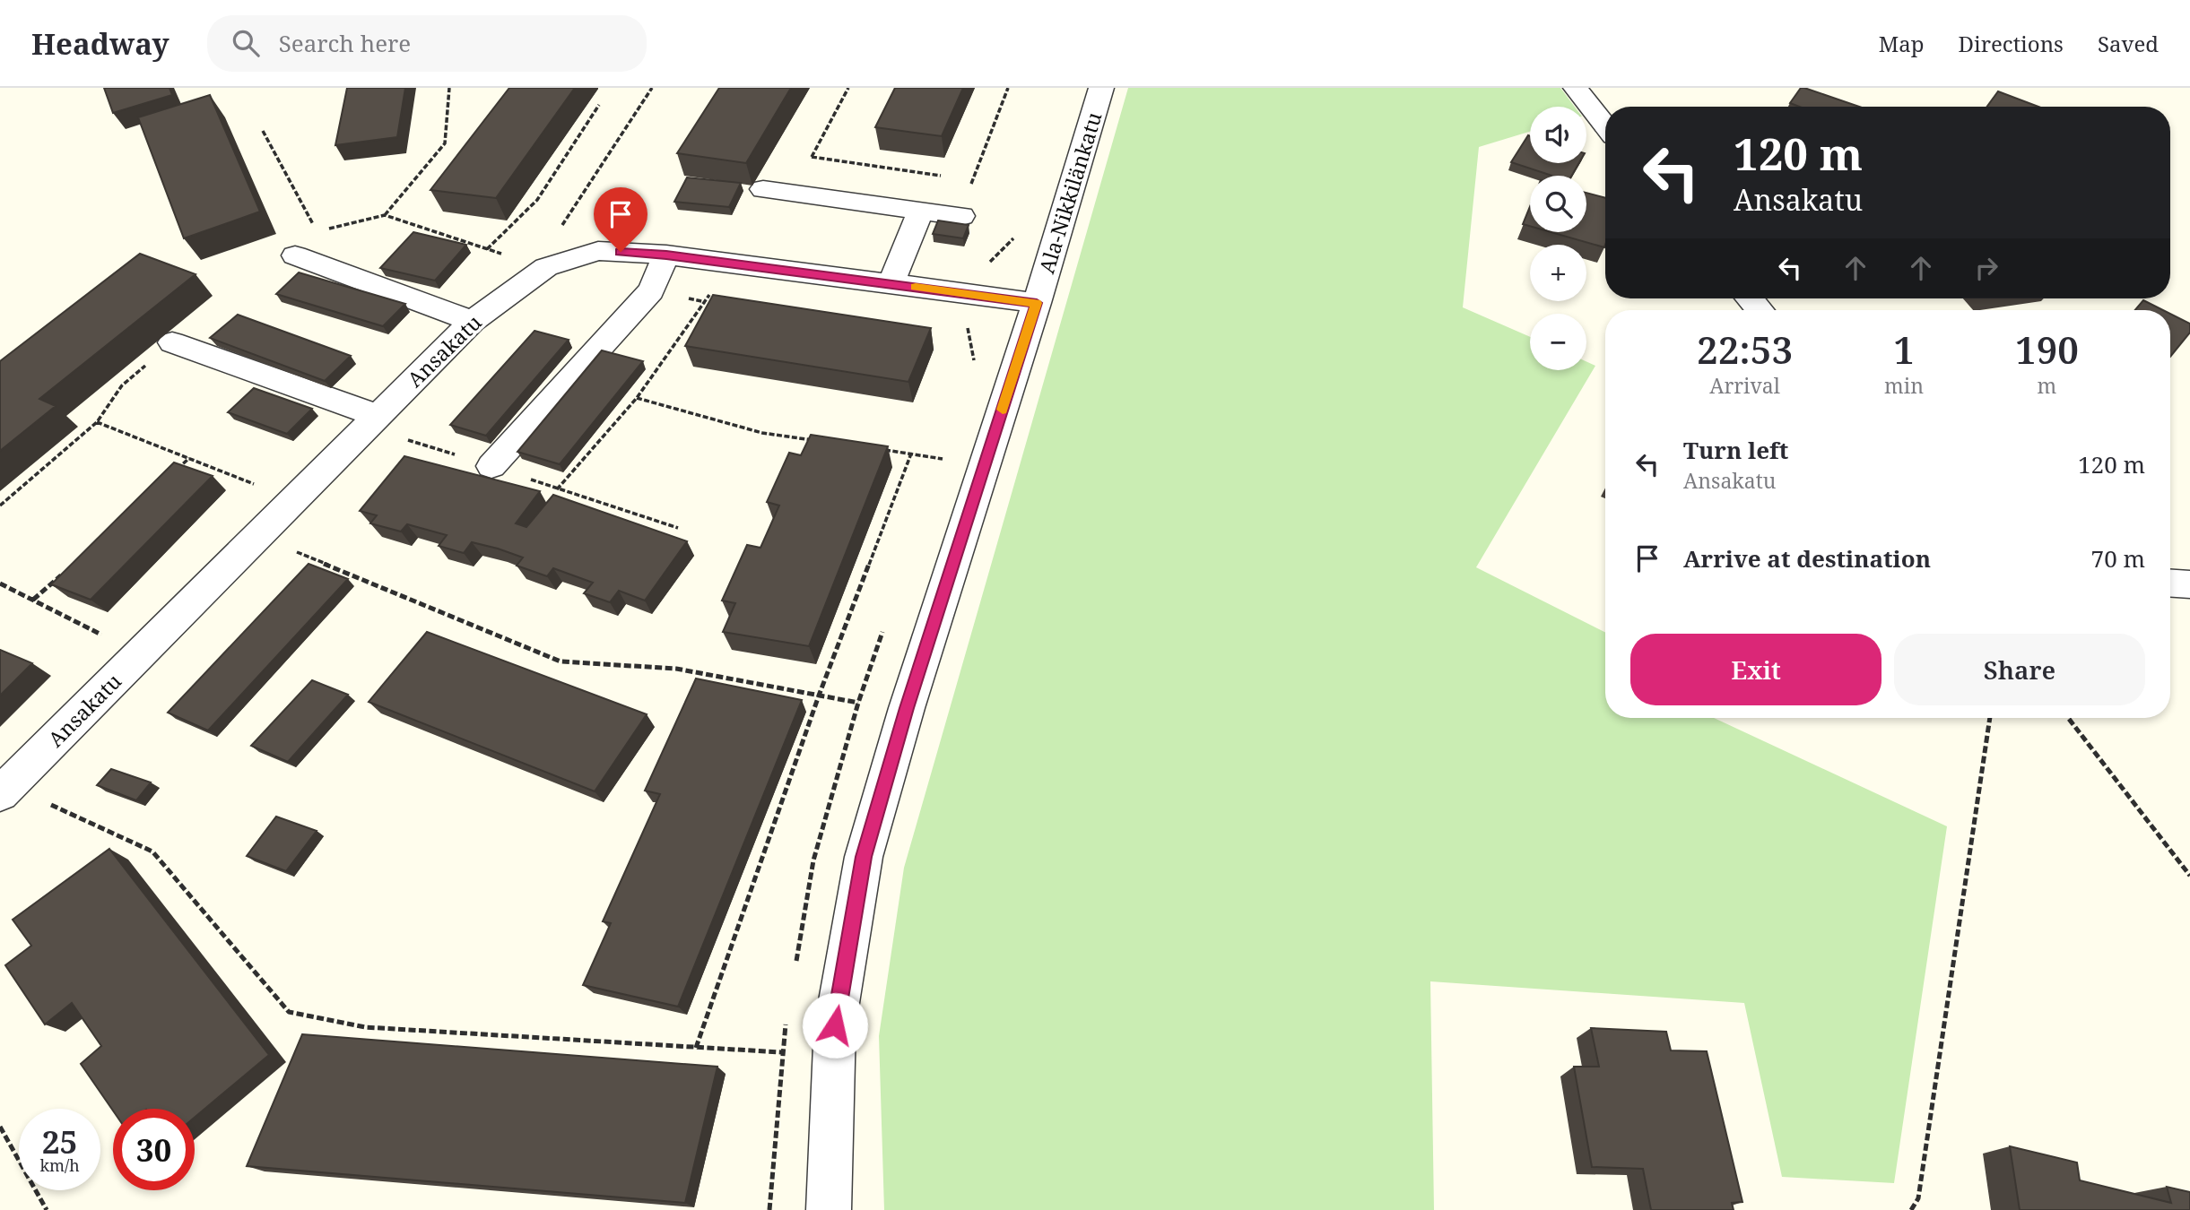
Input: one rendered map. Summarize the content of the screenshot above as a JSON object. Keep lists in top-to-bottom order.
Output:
{
  "streets": {
    "street": ["Ala-Nikkilänkatu", "Ansakatu"]
  },
  "crossings": [
    ["Ala-Nikkilänkatu", "Ansakatu"]
  ],
  "page": {
    "header": "Headway",
    "search": "Search here",
    "nav": ["Map", "Directions", "Saved"],
    "map_buttons": ["+", "−"],
    "turn": ["120 m", "Ansakatu"],
    "eta": [
      "22:53",
      "Arrival",
      "1",
      "min",
      "190",
      "m"
    ],
    "list": [
      {
        "name": "Turn left",
        "note": "Ansakatu",
        "value": "120 m"
      },
      {
        "name": "Arrive at destination",
        "value": "70 m"
      }
    ],
    "buttons": ["Exit", "Share"],
    "speed": "25 km/h",
    "limit": "30"
  }
}
